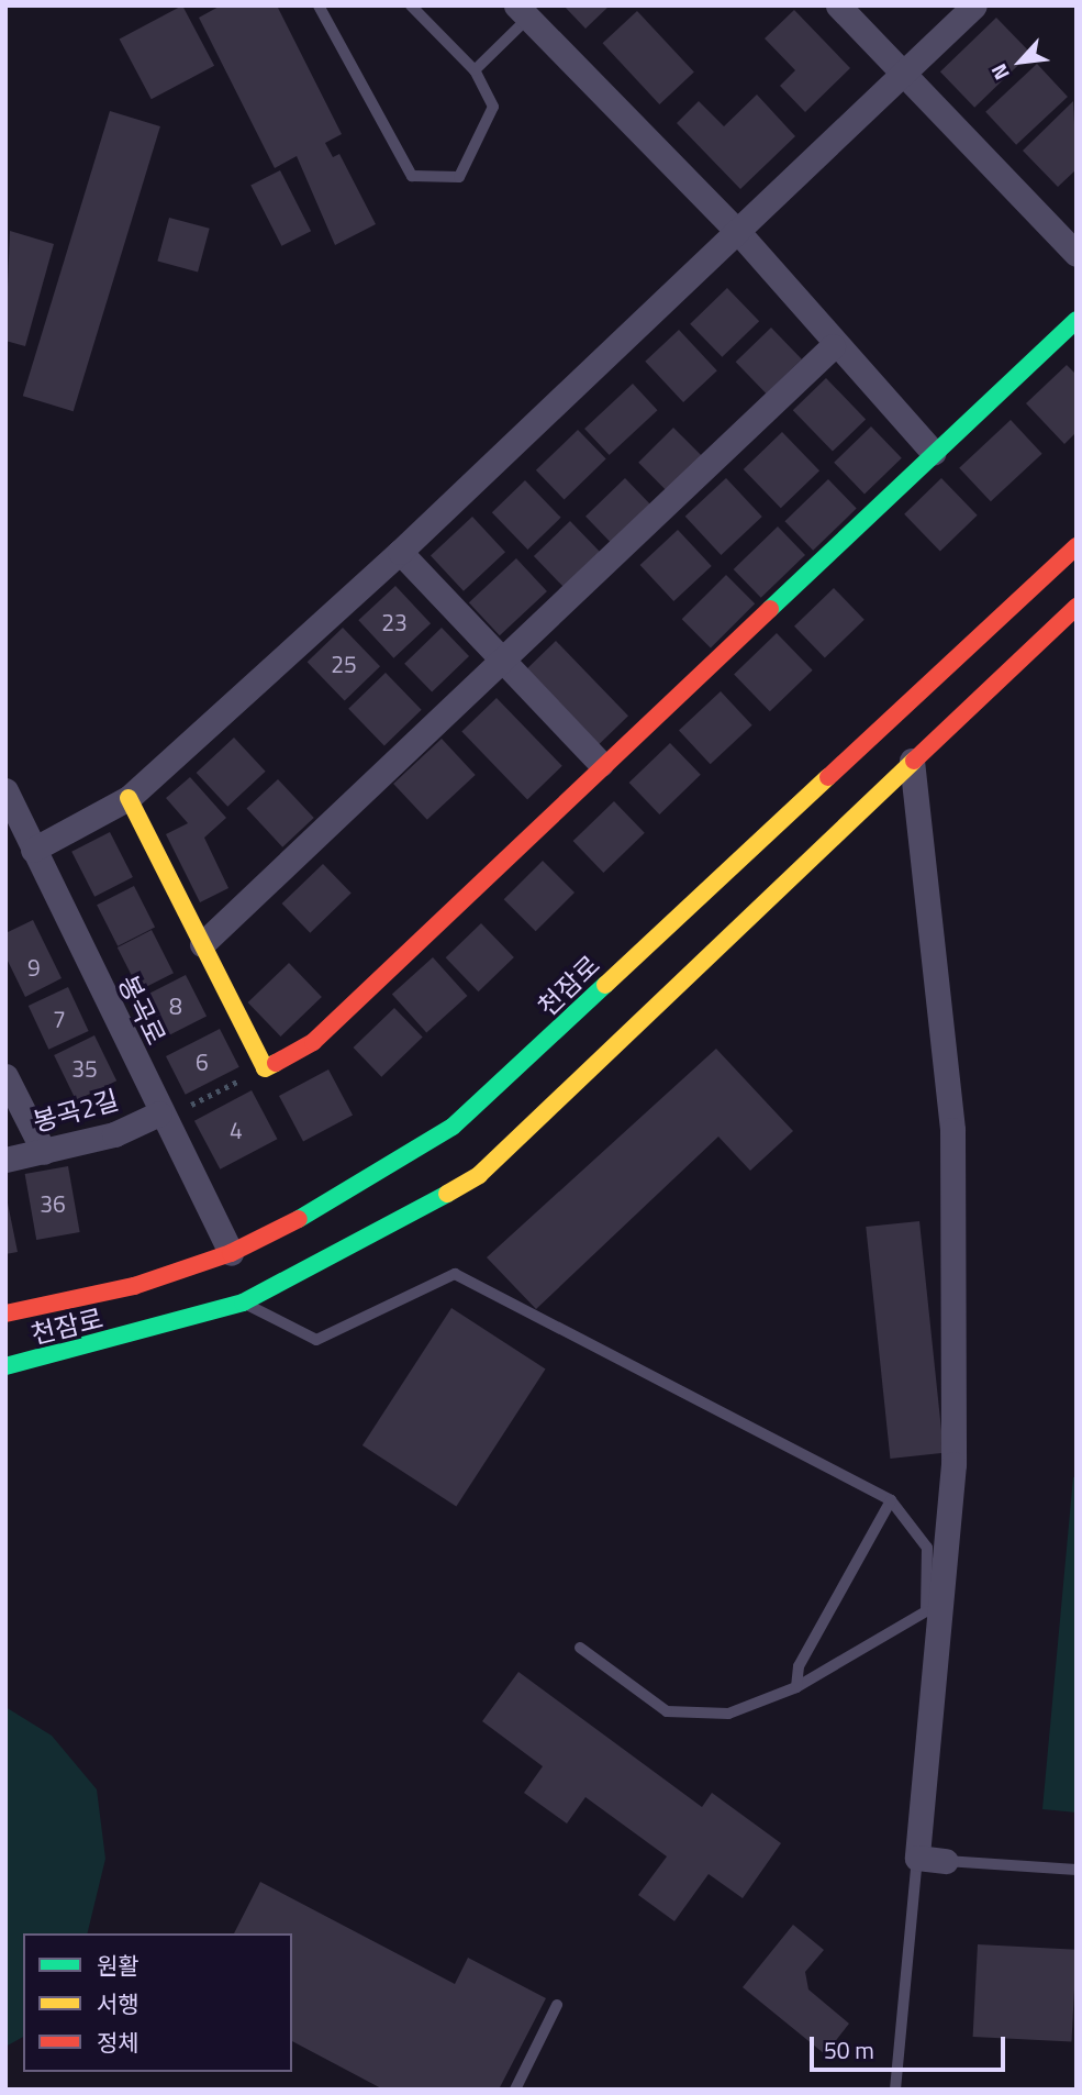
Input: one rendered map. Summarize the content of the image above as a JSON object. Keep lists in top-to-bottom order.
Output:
{
  "streets": {
    "street": ["천잠로", "봉곡로", "봉곡2길"]
  },
  "crossings": [
    ["천잠로", "봉곡로"],
    ["봉곡로", "봉곡2길"]
  ],
  "house_numbers": [
    "23",
    "25",
    "9",
    "8",
    "7",
    "6",
    "35",
    "4",
    "36"
  ],
  "legend": ["원활", "서행", "정체"],
  "scale_bar": "50 m",
  "north": "bottom left"
}
